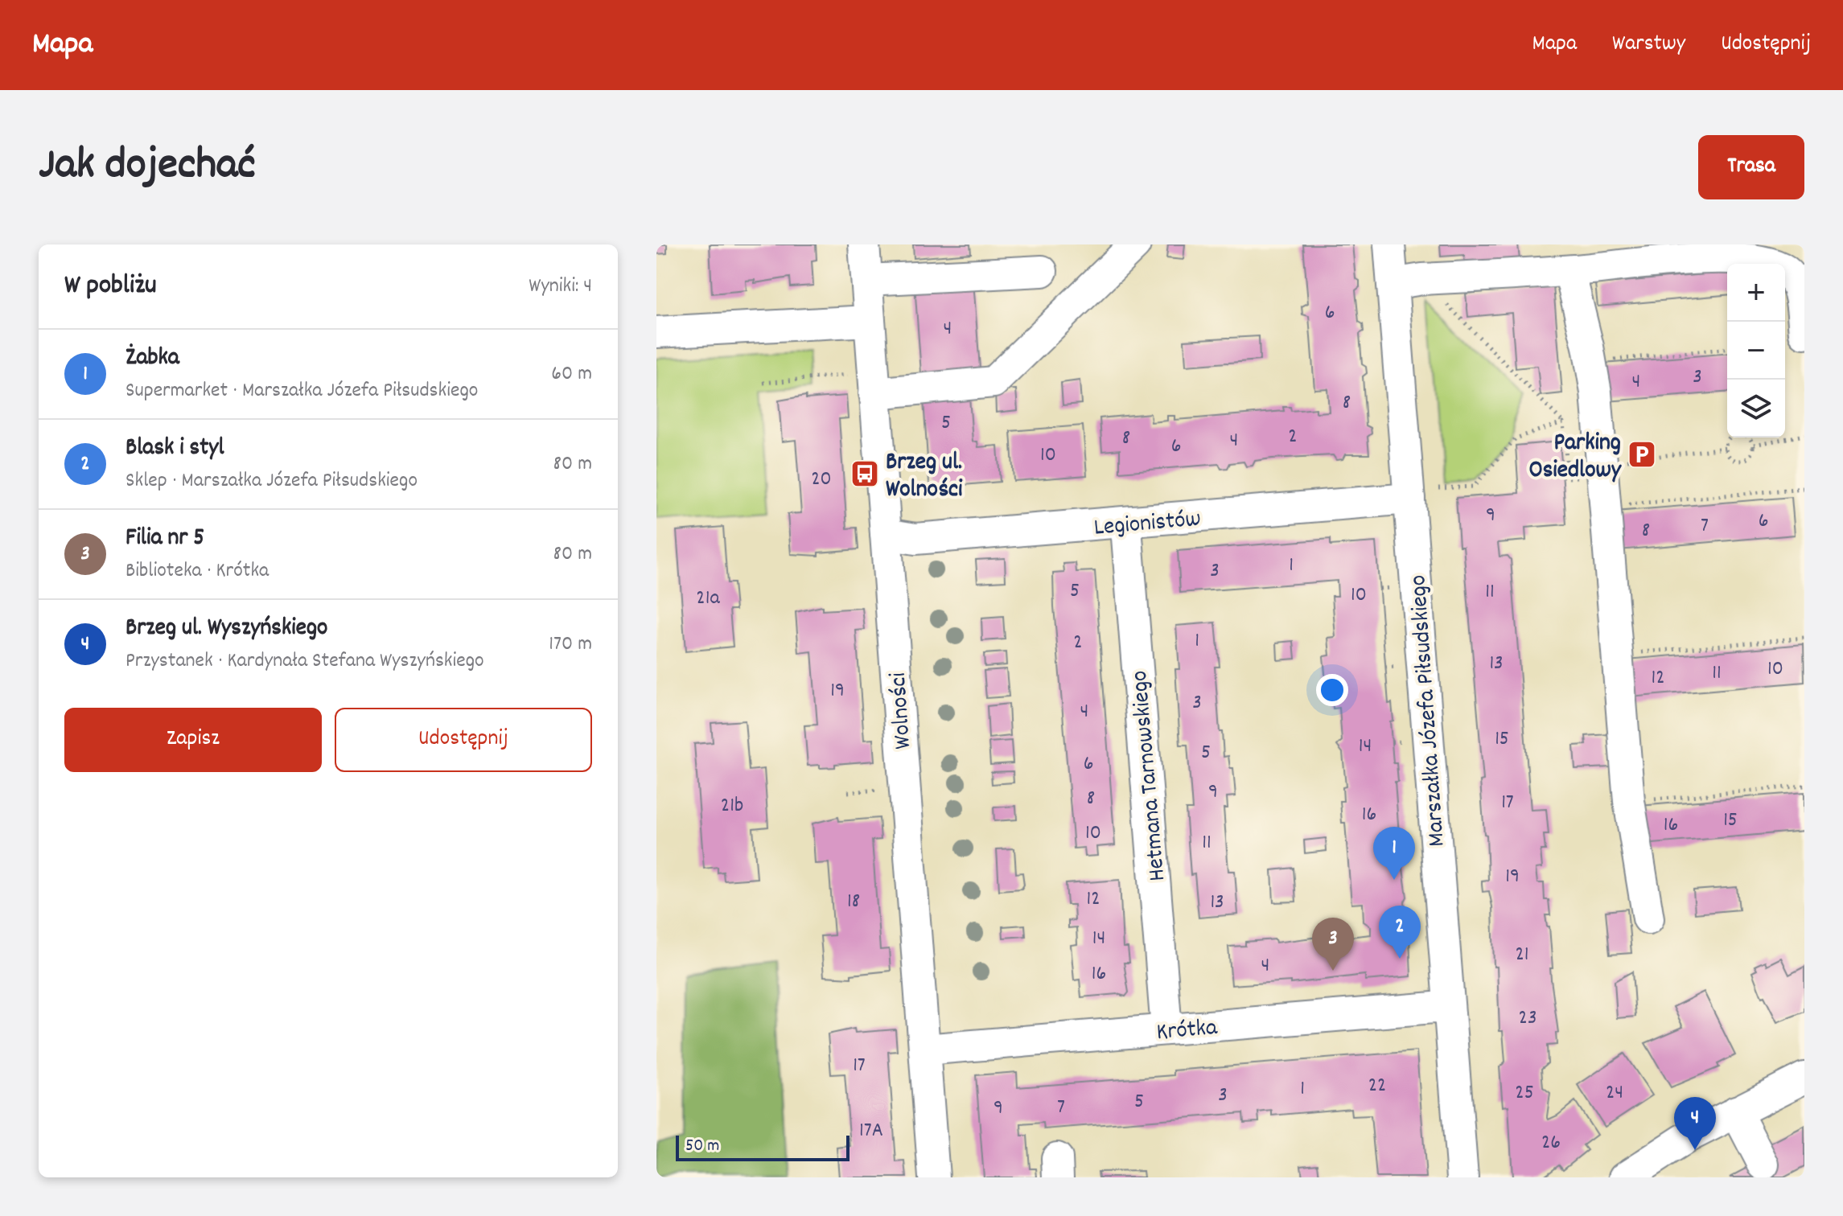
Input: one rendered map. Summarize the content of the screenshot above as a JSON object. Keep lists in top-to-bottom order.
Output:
{
  "streets": {
    "street": [
      "Legionistów",
      "Wolności",
      "Marszałka Józefa Piłsudskiego",
      "Hetmana Tarnowskiego",
      "Krótka"
    ]
  },
  "crossings": [
    ["Legionistów", "Wolności"],
    ["Legionistów", "Marszałka Józefa Piłsudskiego"],
    ["Legionistów", "Hetmana Tarnowskiego"],
    ["Wolności", "Krótka"],
    ["Marszałka Józefa Piłsudskiego", "Krótka"],
    ["Hetmana Tarnowskiego", "Krótka"]
  ],
  "places": {
    "parking": ["Parking Osiedlowy"],
    "bus stop": ["Brzeg ul. Wolności"]
  },
  "house_numbers": [
    "6",
    "4",
    "3",
    "4",
    "8",
    "5",
    "2",
    "8",
    "4",
    "6",
    "10",
    "20",
    "9",
    "6",
    "7",
    "8",
    "1",
    "3",
    "5",
    "11",
    "10",
    "21a",
    "1",
    "2",
    "13",
    "10",
    "11",
    "12",
    "19",
    "3",
    "4",
    "15",
    "14",
    "5",
    "6",
    "9",
    "8",
    "17",
    "21b",
    "16",
    "15",
    "16",
    "10",
    "11",
    "19",
    "12",
    "18",
    "13",
    "14",
    "21",
    "4",
    "16",
    "23",
    "17",
    "22",
    "1",
    "25",
    "24",
    "3",
    "5",
    "7",
    "9",
    "17A",
    "26"
  ],
  "scale_bar": "50 m",
  "page": {
    "header": "Mapa",
    "nav": ["Mapa", "Warstwy", "Udostępnij"],
    "title": "Jak dojechać",
    "buttons": [
      "Trasa",
      ["Zapisz", "Udostępnij"]
    ],
    "heading": ["W pobliżu", "Wyniki: 4"],
    "map_buttons": ["+", "−"],
    "list": [
      {
        "mark": "1",
        "name": "Żabka",
        "note": "Supermarket · Marszałka Józefa Piłsudskiego",
        "value": "60 m"
      },
      {
        "mark": "2",
        "name": "Blask i styl",
        "note": "Sklep · Marszałka Józefa Piłsudskiego",
        "value": "80 m"
      },
      {
        "mark": "3",
        "name": "Filia nr 5",
        "note": "Biblioteka · Krótka",
        "value": "80 m"
      },
      {
        "mark": "4",
        "name": "Brzeg ul. Wyszyńskiego",
        "note": "Przystanek · Kardynała Stefana Wyszyńskiego",
        "value": "170 m"
      }
    ],
    "pins": [
      "1",
      "2",
      "3",
      "4"
    ],
    "scale": "50 m"
  }
}
